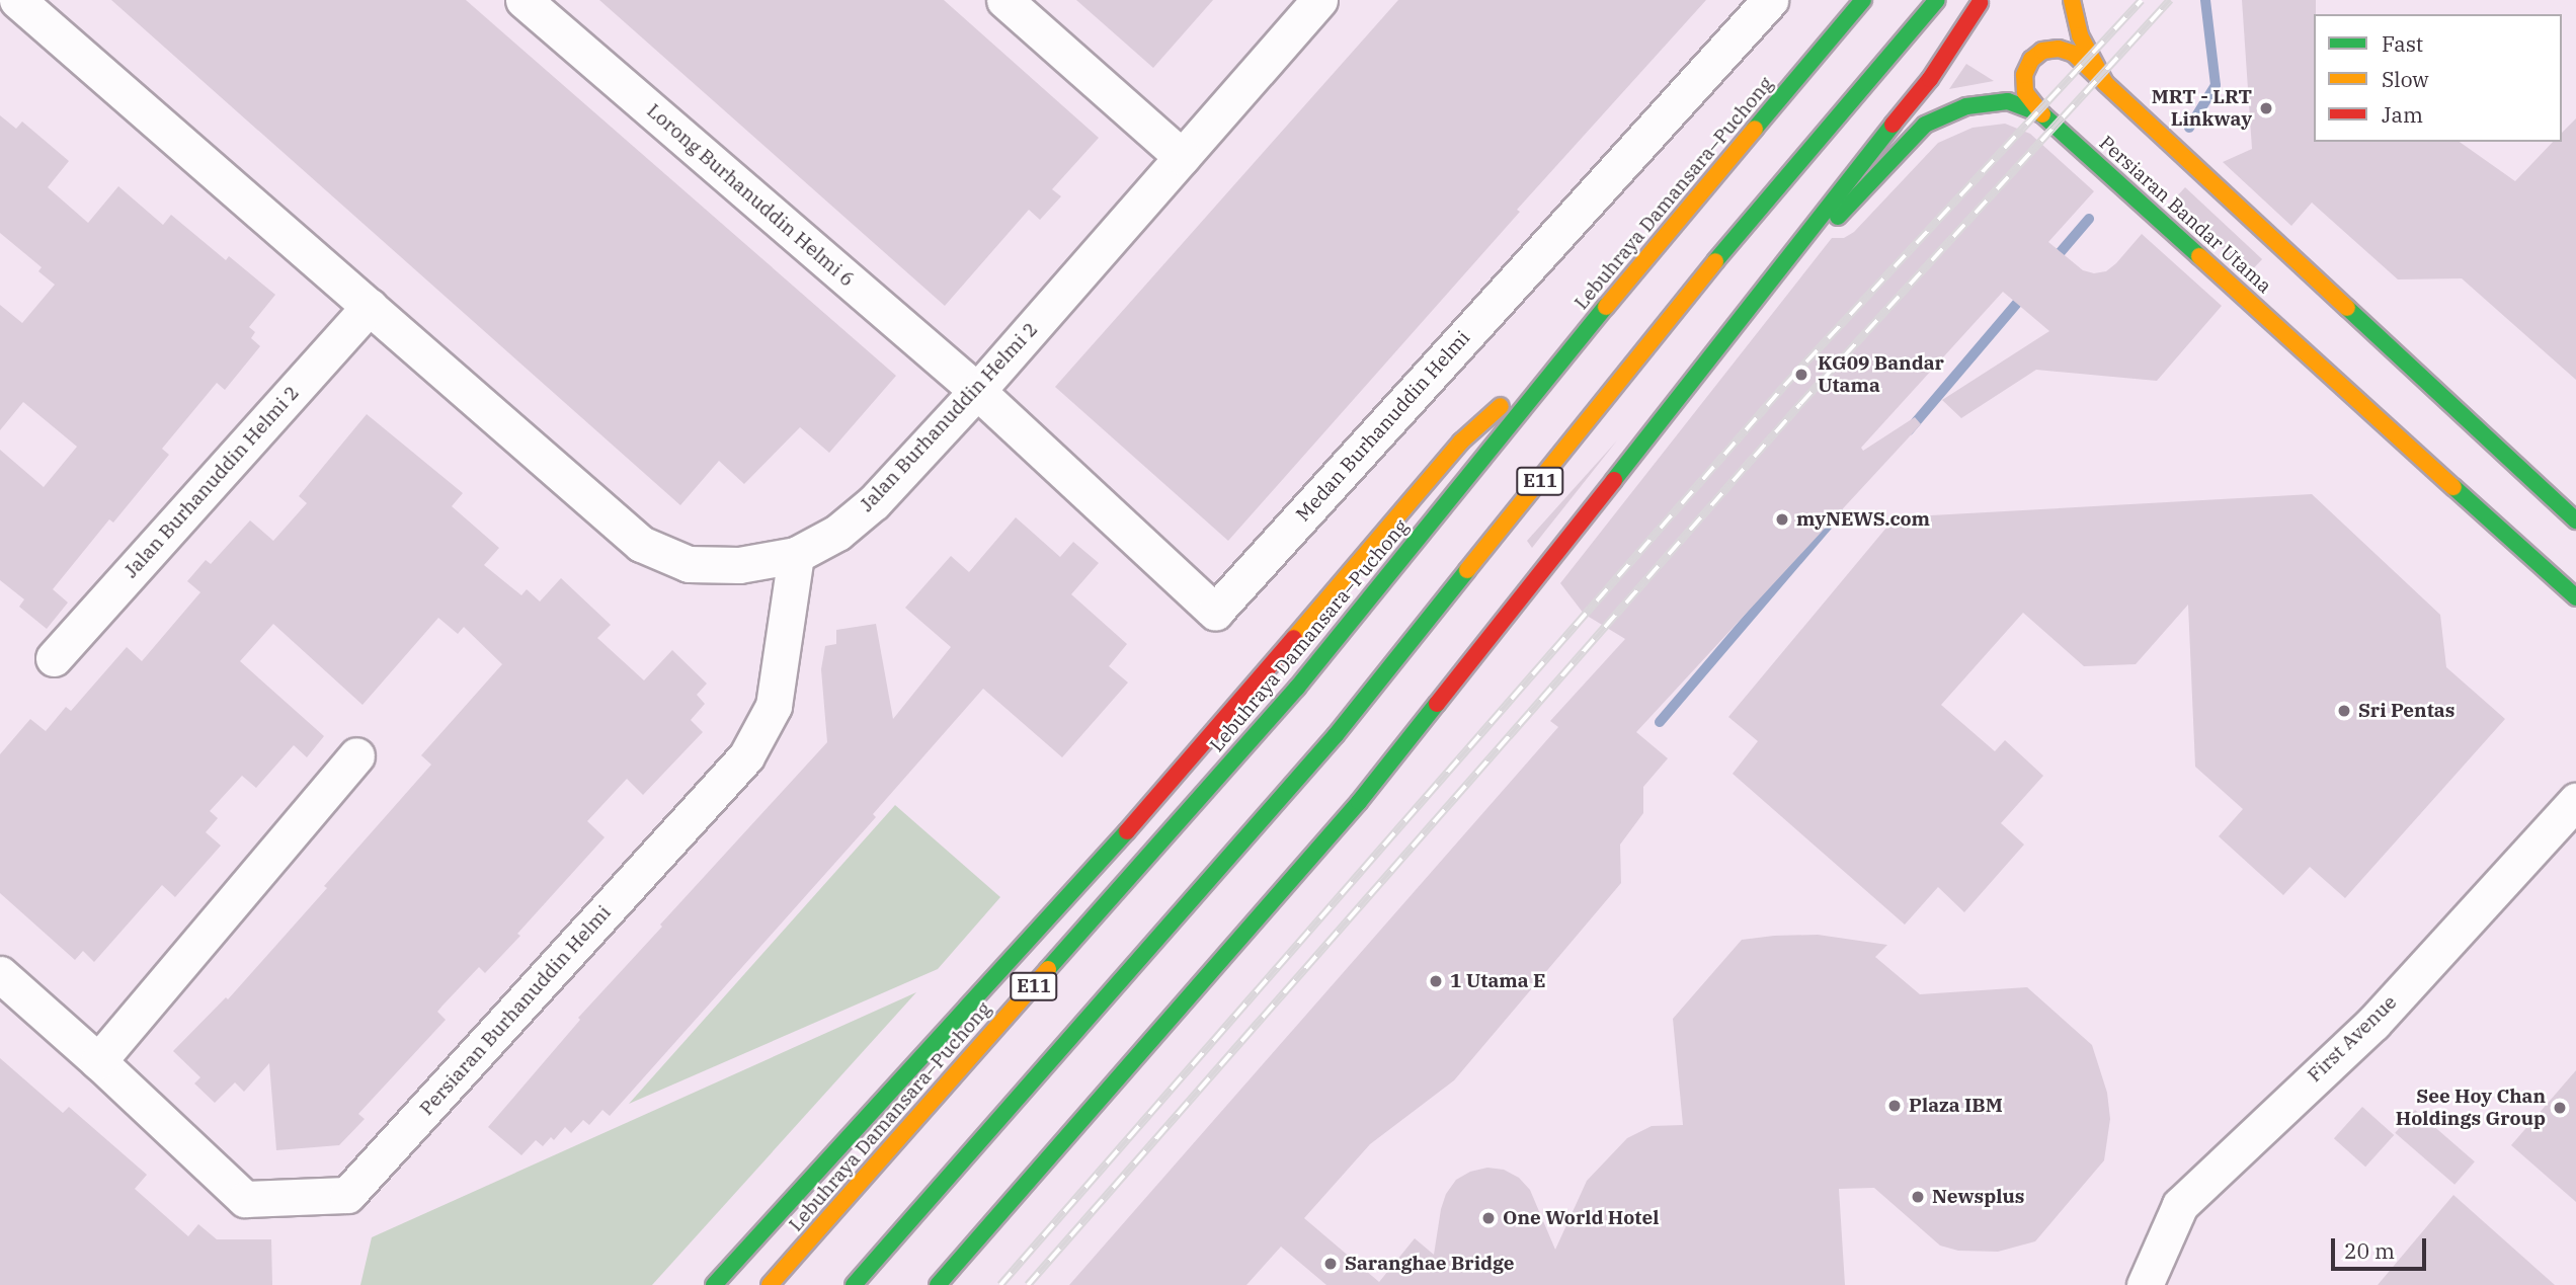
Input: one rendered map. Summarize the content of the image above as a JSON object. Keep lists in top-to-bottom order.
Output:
{
  "streets": {
    "main road": ["Lebuhraya Damansara–Puchong", "Persiaran Bandar Utama", "E11"],
    "street": [
      "Lorong Burhanuddin Helmi 6",
      "Jalan Burhanuddin Helmi 2",
      "Medan Burhanuddin Helmi",
      "Persiaran Burhanuddin Helmi",
      "First Avenue"
    ]
  },
  "crossings": [
    ["Lorong Burhanuddin Helmi 6", "Jalan Burhanuddin Helmi 2"],
    ["Lorong Burhanuddin Helmi 6", "Medan Burhanuddin Helmi"],
    ["Jalan Burhanuddin Helmi 2", "Medan Burhanuddin Helmi"],
    ["Jalan Burhanuddin Helmi 2", "Persiaran Burhanuddin Helmi"]
  ],
  "places": [
    "MRT - LRT Linkway",
    "KG09 Bandar Utama",
    "myNEWS.com",
    "Sri Pentas",
    "1 Utama E",
    "Plaza IBM",
    "See Hoy Chan Holdings Group",
    "Newsplus",
    "One World Hotel",
    "Saranghae Bridge"
  ],
  "legend": ["Fast", "Slow", "Jam"],
  "scale_bar": "20 m"
}
